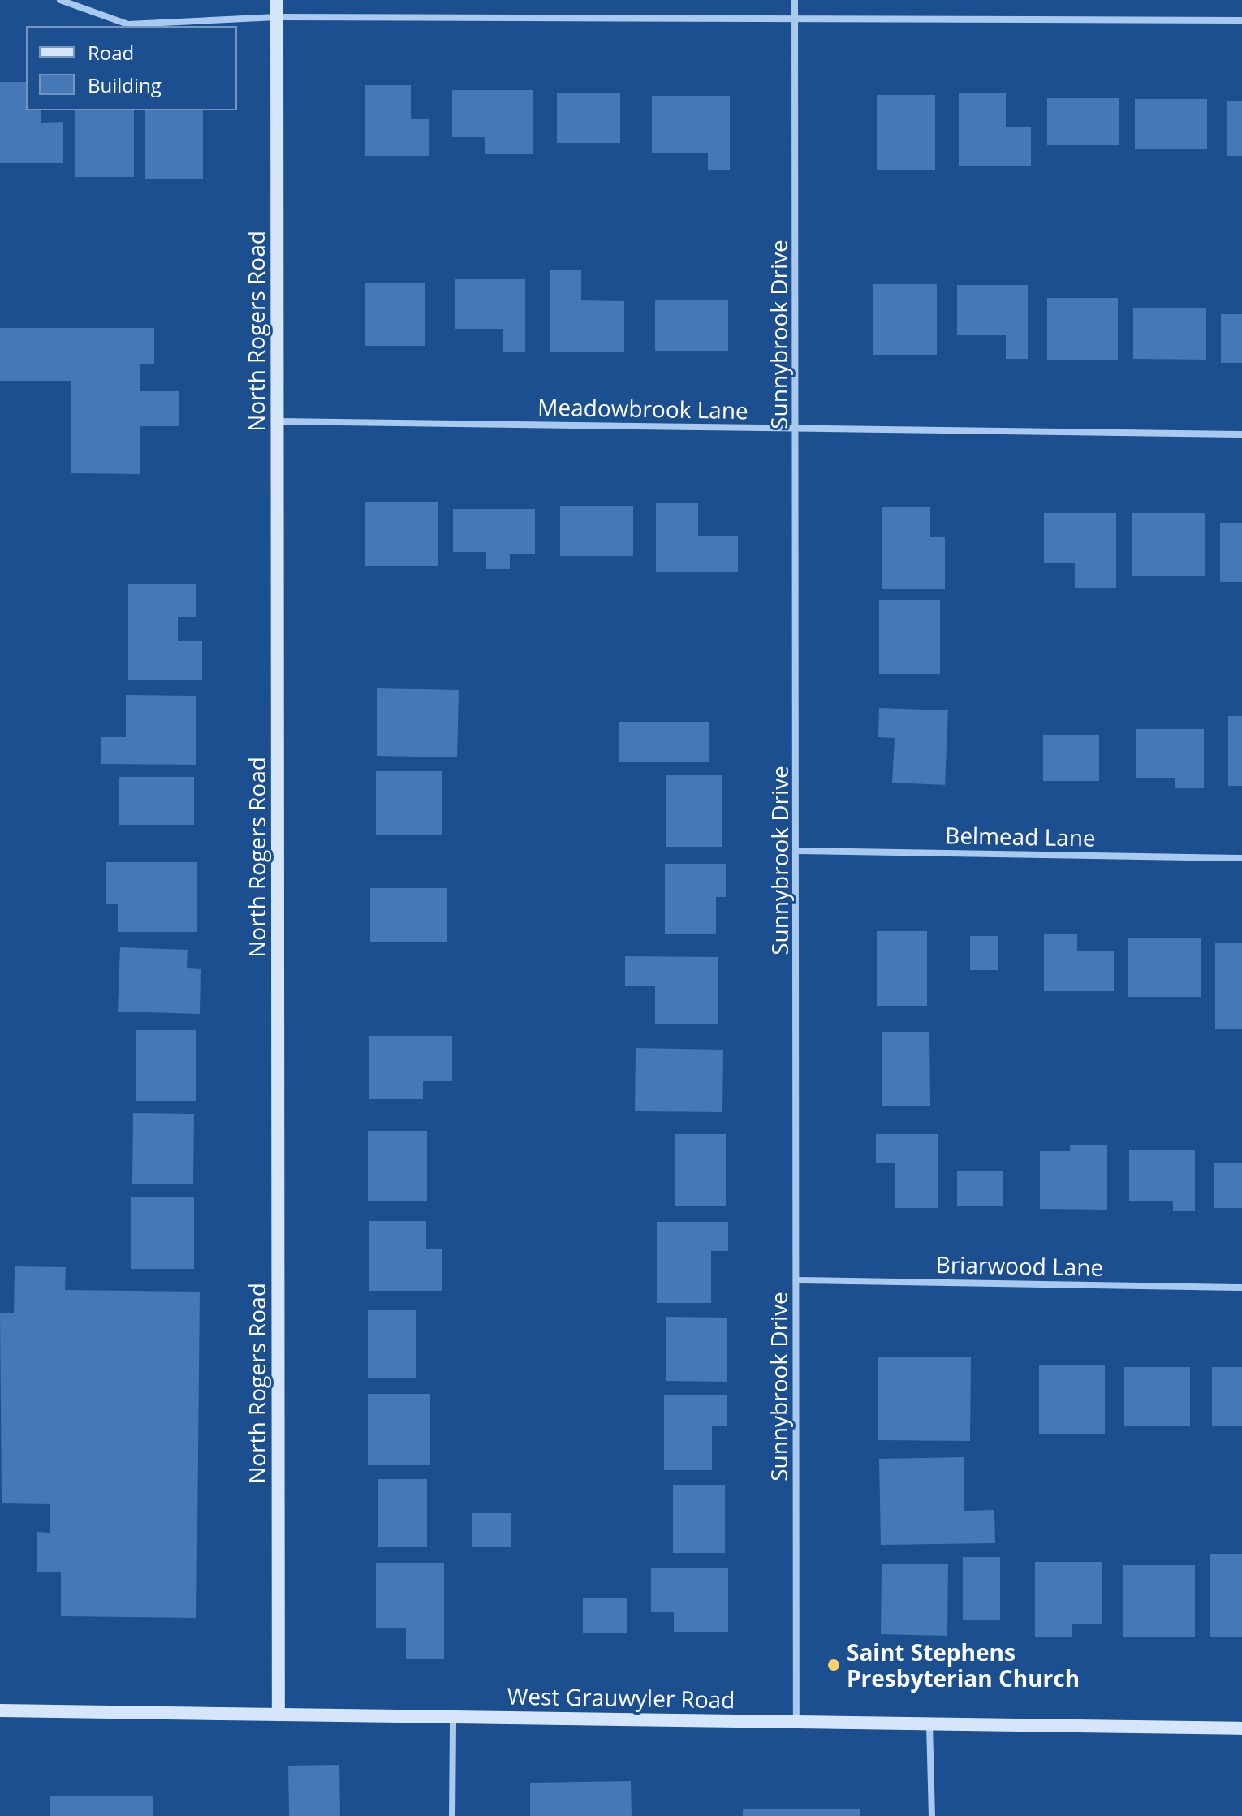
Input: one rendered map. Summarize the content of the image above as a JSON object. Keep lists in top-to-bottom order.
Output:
{
  "streets": {
    "street": [
      "North Rogers Road",
      "Sunnybrook Drive",
      "Meadowbrook Lane",
      "Belmead Lane",
      "Briarwood Lane",
      "West Grauwyler Road"
    ]
  },
  "crossings": [
    ["North Rogers Road", "Meadowbrook Lane"],
    ["North Rogers Road", "West Grauwyler Road"],
    ["Sunnybrook Drive", "Meadowbrook Lane"],
    ["Sunnybrook Drive", "Belmead Lane"],
    ["Sunnybrook Drive", "Briarwood Lane"],
    ["Sunnybrook Drive", "West Grauwyler Road"]
  ],
  "places": ["Saint Stephens Presbyterian Church"],
  "legend": ["Road", "Building"]
}
